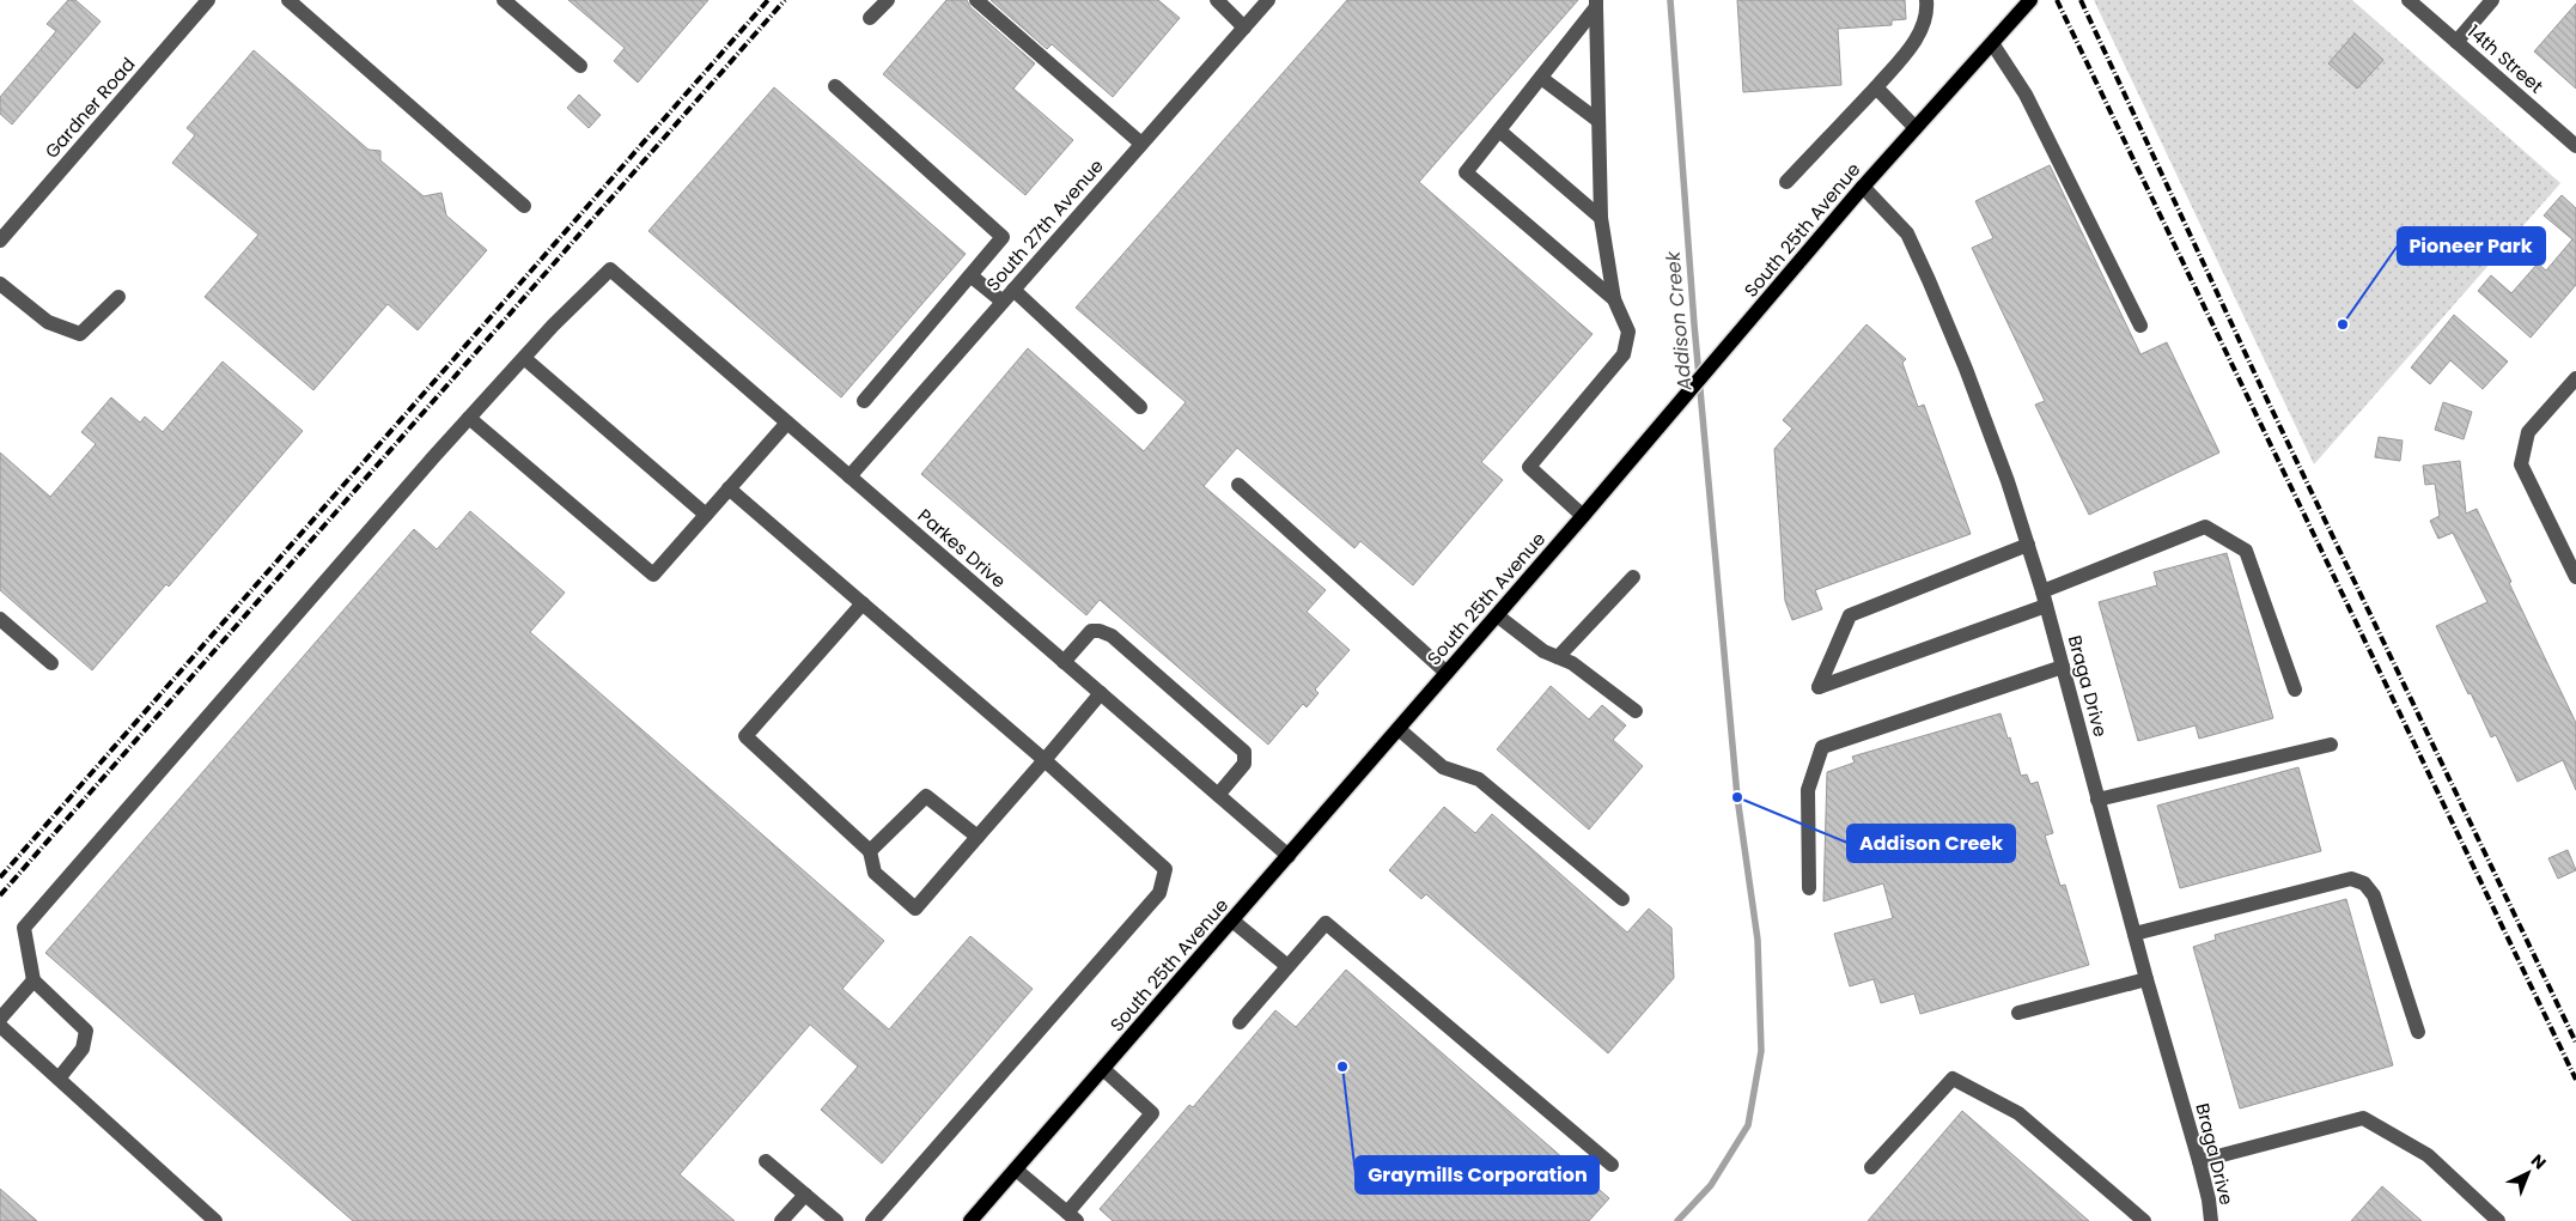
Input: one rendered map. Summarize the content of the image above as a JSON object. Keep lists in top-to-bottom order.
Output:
{
  "streets": {
    "main road": ["South 25th Avenue"],
    "street": [
      "14th Street",
      "Gardner Road",
      "South 27th Avenue",
      "Parkes Drive",
      "Braga Drive"
    ]
  },
  "crossings": [
    ["South 27th Avenue", "Parkes Drive"],
    ["South 25th Avenue", "Parkes Drive"],
    ["South 25th Avenue", "Braga Drive"]
  ],
  "water": ["Addison Creek"],
  "places": ["Pioneer Park", "Addison Creek", "Graymills Corporation"],
  "north": "top right"
}
